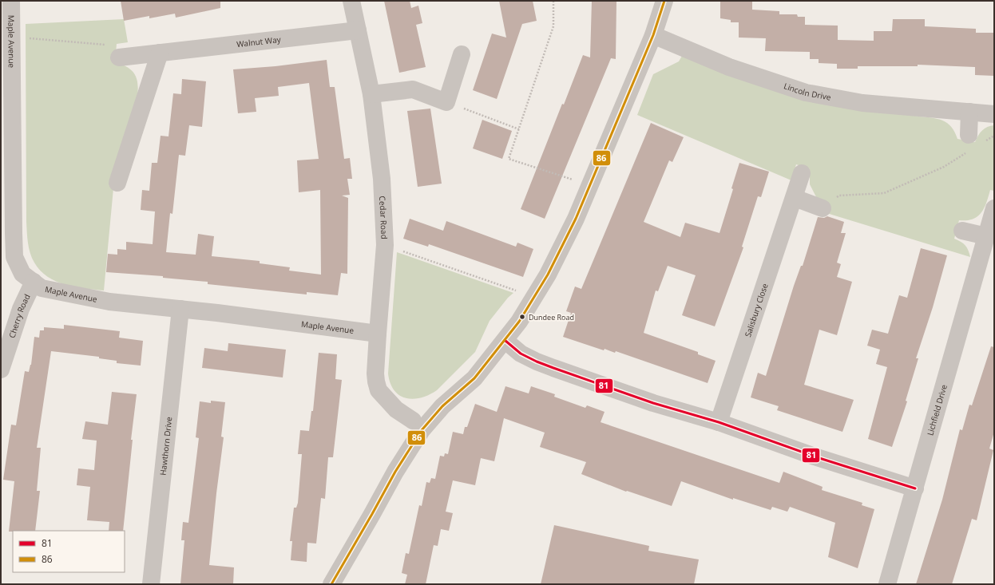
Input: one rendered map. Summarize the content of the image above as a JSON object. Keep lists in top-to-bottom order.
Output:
{
  "streets": {
    "street": [
      "Maple Avenue",
      "Walnut Way",
      "Lincoln Drive",
      "Cedar Road",
      "Salisbury Close",
      "Cherry Road",
      "Lichfield Drive",
      "Hawthorn Drive"
    ]
  },
  "crossings": [
    ["Maple Avenue", "Cedar Road"],
    ["Maple Avenue", "Cherry Road"],
    ["Maple Avenue", "Hawthorn Drive"],
    ["Walnut Way", "Cedar Road"]
  ],
  "places": ["Dundee Road"],
  "lines": ["transit line 86", "transit line 81"],
  "legend": ["81", "86"]
}
